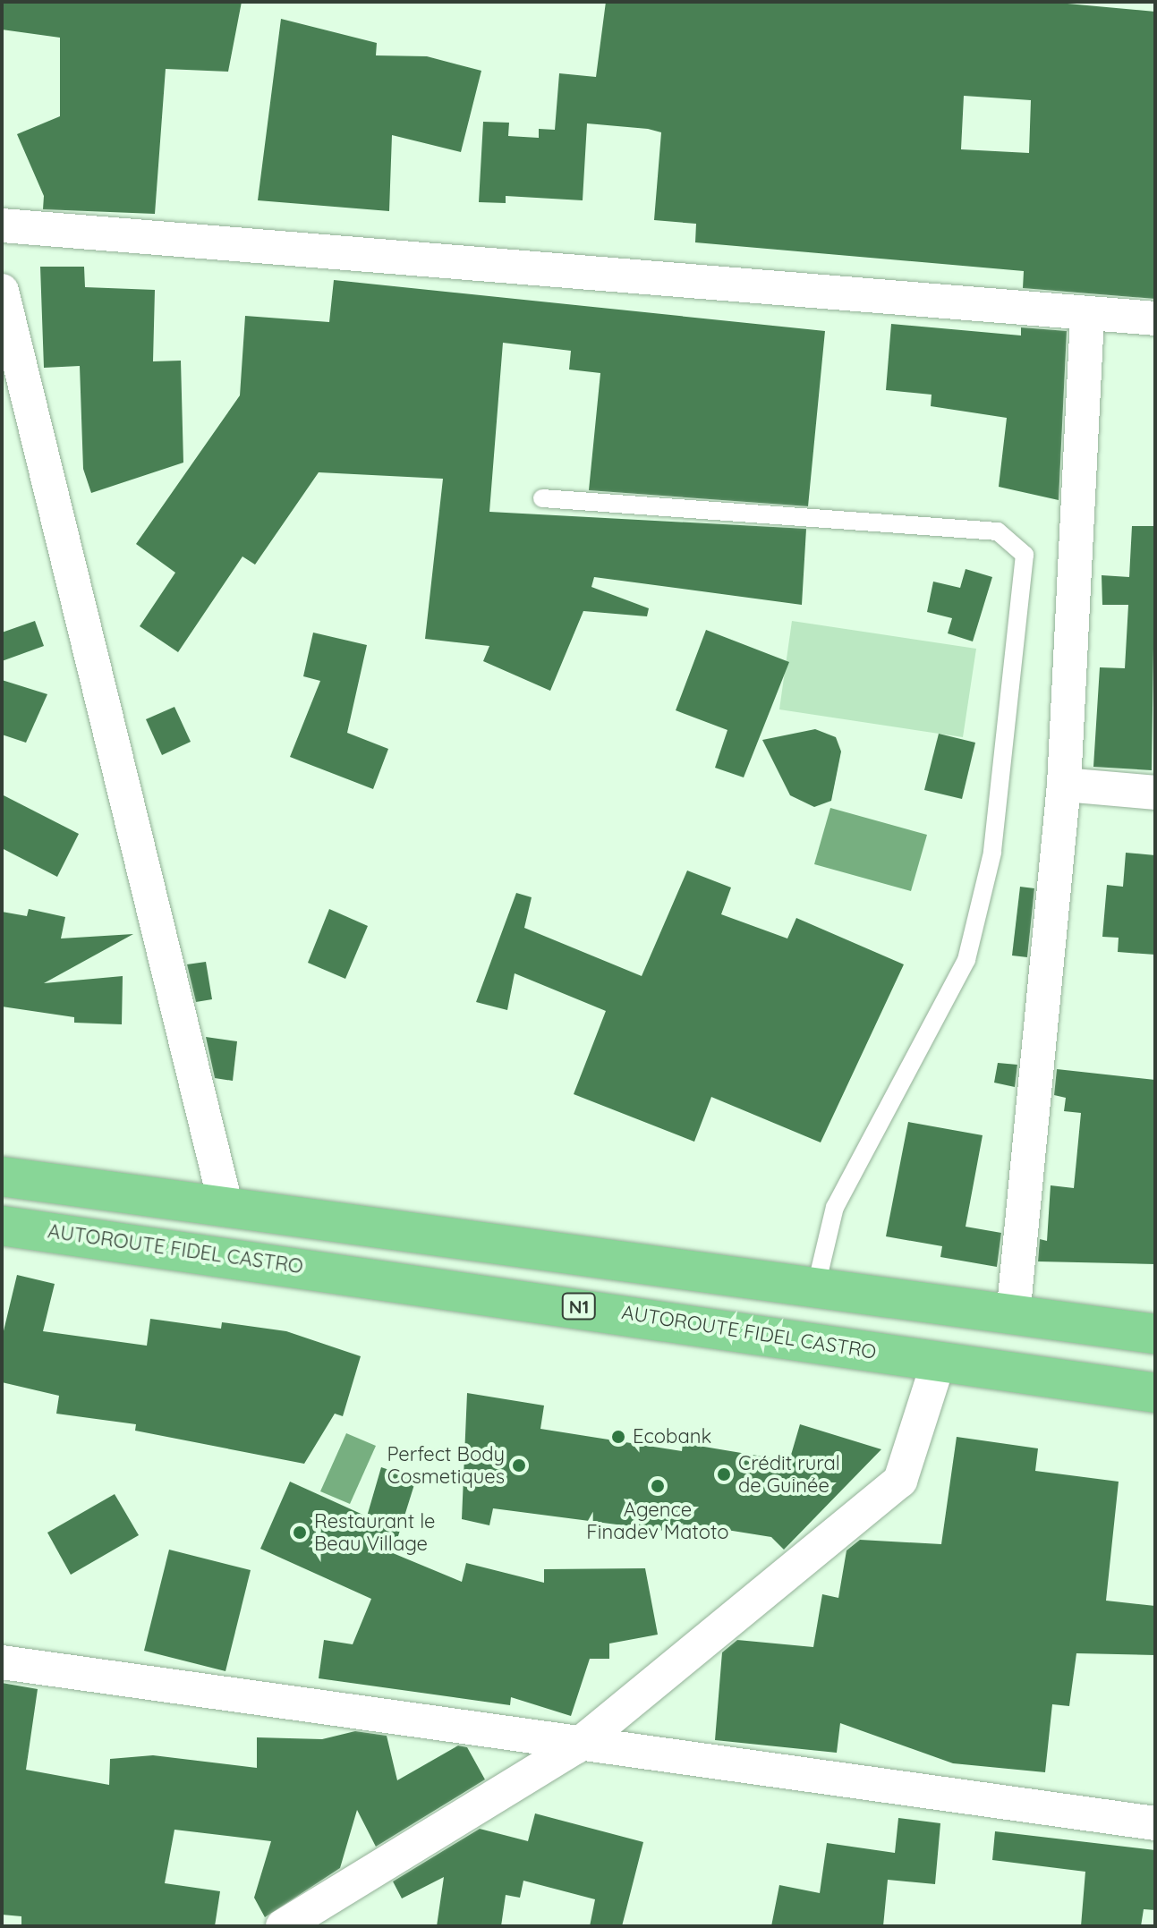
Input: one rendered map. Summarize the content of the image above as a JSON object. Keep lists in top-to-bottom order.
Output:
{
  "streets": {
    "highway": ["AUTOROUTE FIDEL CASTRO", "N1"]
  },
  "places": [
    "Ecobank",
    "Perfect Body Cosmetiques",
    "Crédit rural de Guinée",
    "Agence Finadev Matoto",
    "Restaurant le Beau Village"
  ]
}
